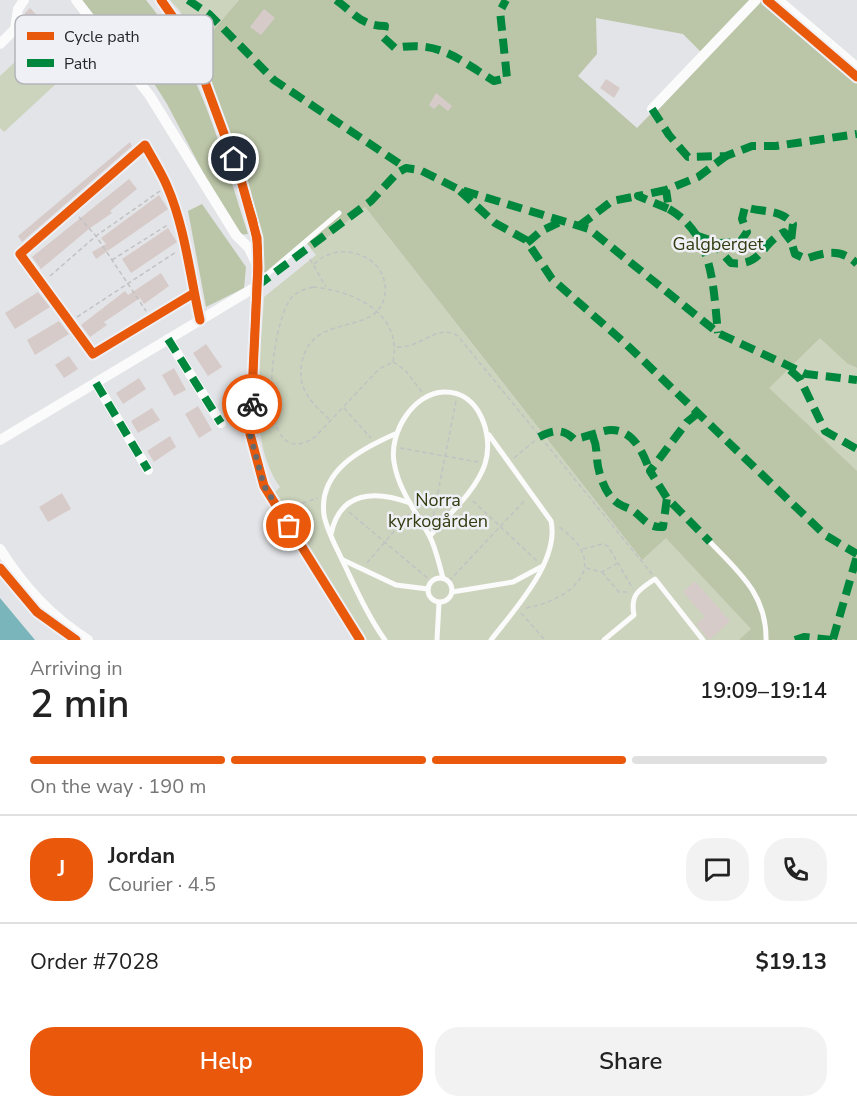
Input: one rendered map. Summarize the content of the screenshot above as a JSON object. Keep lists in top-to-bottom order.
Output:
{
  "parks": ["Galgberget", "Norra kyrkogården"],
  "legend": ["Cycle path", "Path"],
  "page": {
    "heading": ["2 min", "Arriving in", "19:09–19:14"],
    "panel": [
      "Jordan",
      "Courier · 4.5",
      "Order #7028",
      "$19.13"
    ],
    "bar": "On the way · 190 m",
    "round": "J",
    "buttons": ["Help", "Share"]
  }
}
